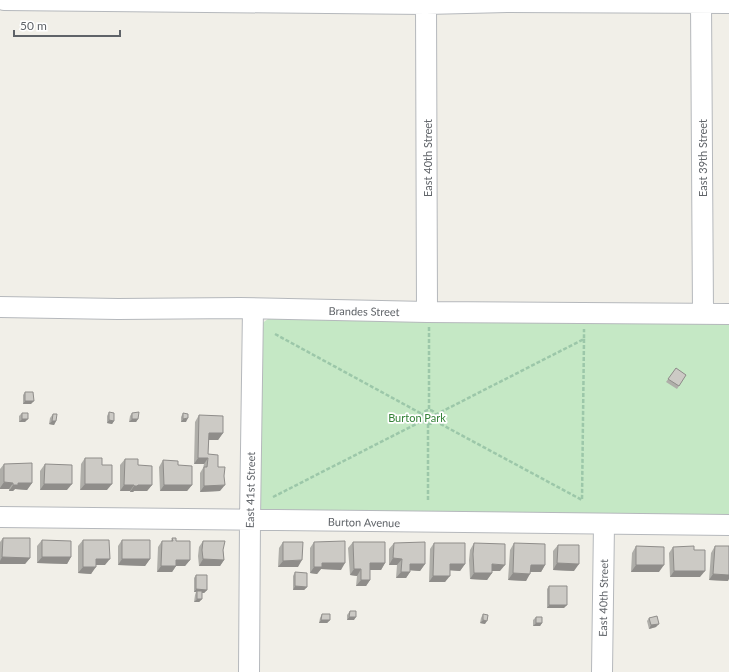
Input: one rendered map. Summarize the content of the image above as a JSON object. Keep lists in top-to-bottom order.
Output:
{
  "streets": {
    "street": [
      "East 40th Street",
      "East 39th Street",
      "Brandes Street",
      "East 41st Street",
      "Burton Avenue"
    ]
  },
  "crossings": [
    ["East 40th Street", "Brandes Street"],
    ["East 40th Street", "Burton Avenue"],
    ["East 39th Street", "Brandes Street"],
    ["Brandes Street", "East 41st Street"],
    ["East 41st Street", "Burton Avenue"]
  ],
  "parks": ["Burton Park"],
  "scale_bar": "50 m"
}
